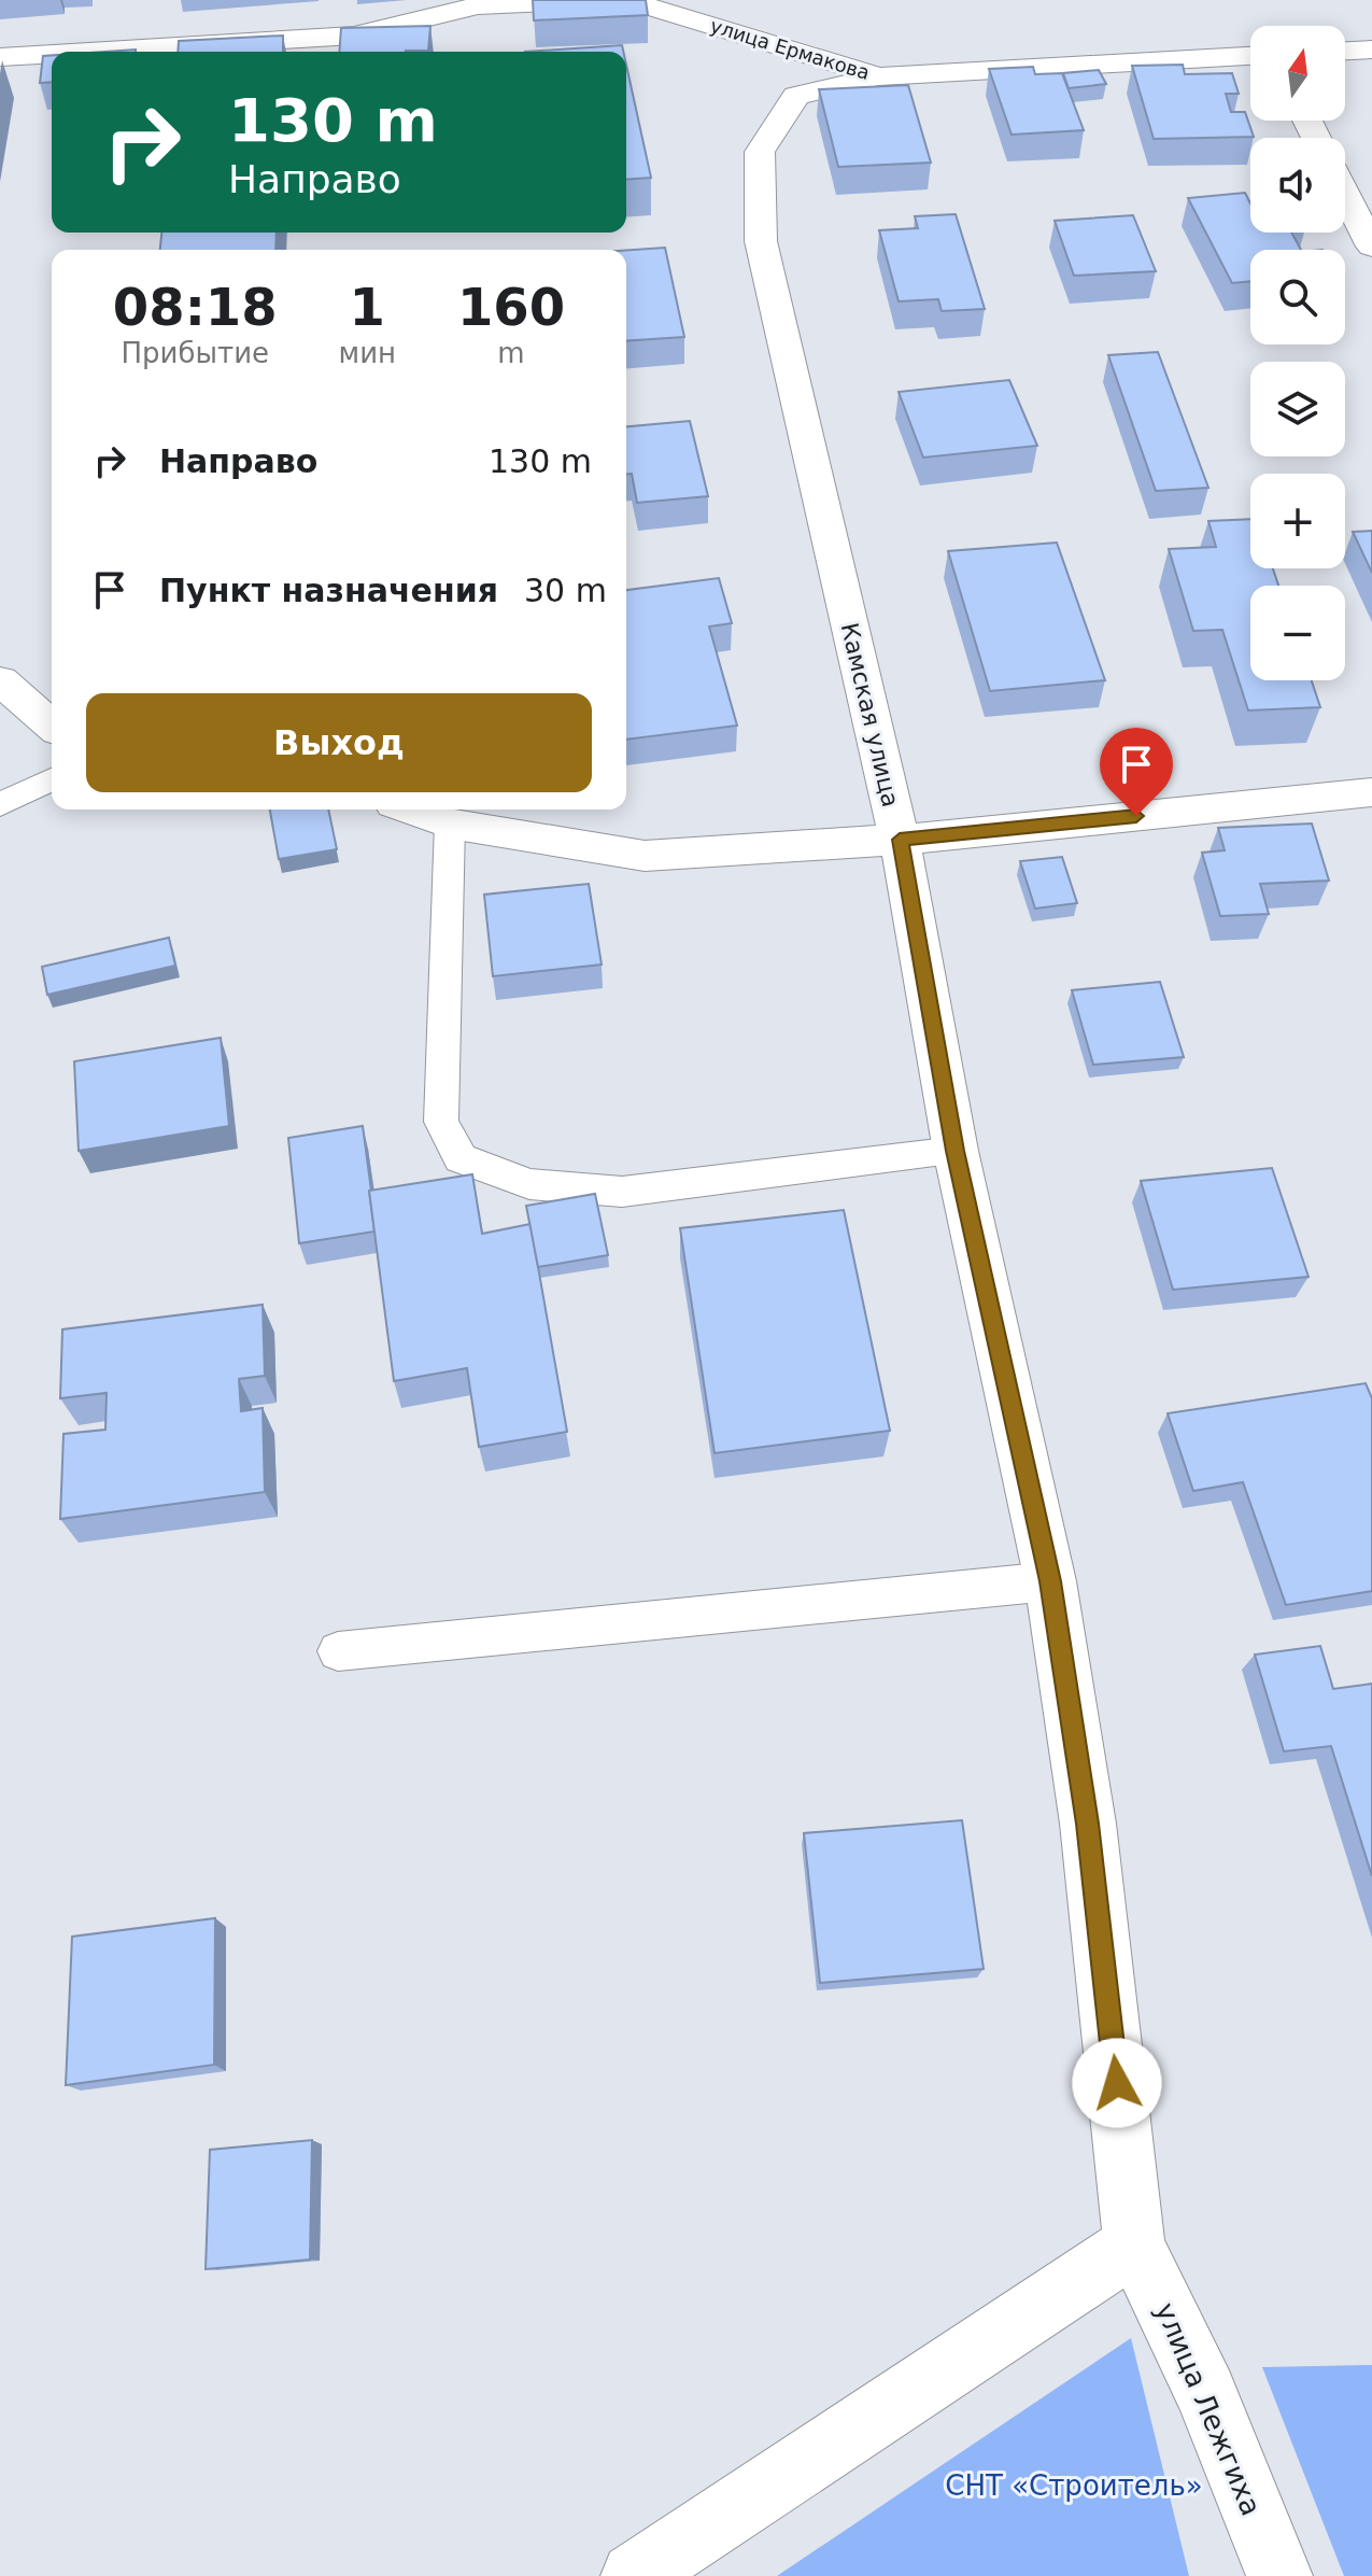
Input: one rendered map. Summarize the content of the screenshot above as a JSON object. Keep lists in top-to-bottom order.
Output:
{
  "streets": {
    "street": ["улица Ермакова", "Камская улица", "улица Лежгиха"]
  },
  "crossings": [
    ["улица Ермакова", "Камская улица"],
    ["Камская улица", "улица Лежгиха"]
  ],
  "parks": ["СНТ «Строитель»"],
  "north": "top",
  "page": {
    "map_buttons": ["+", "−"],
    "turn": ["130 m", "Направо"],
    "eta": [
      "08:18",
      "Прибытие",
      "1",
      "мин",
      "160",
      "m"
    ],
    "list": [
      {
        "name": "Направо",
        "value": "130 m"
      },
      {
        "name": "Пункт назначения",
        "value": "30 m"
      }
    ],
    "buttons": "Выход"
  }
}
